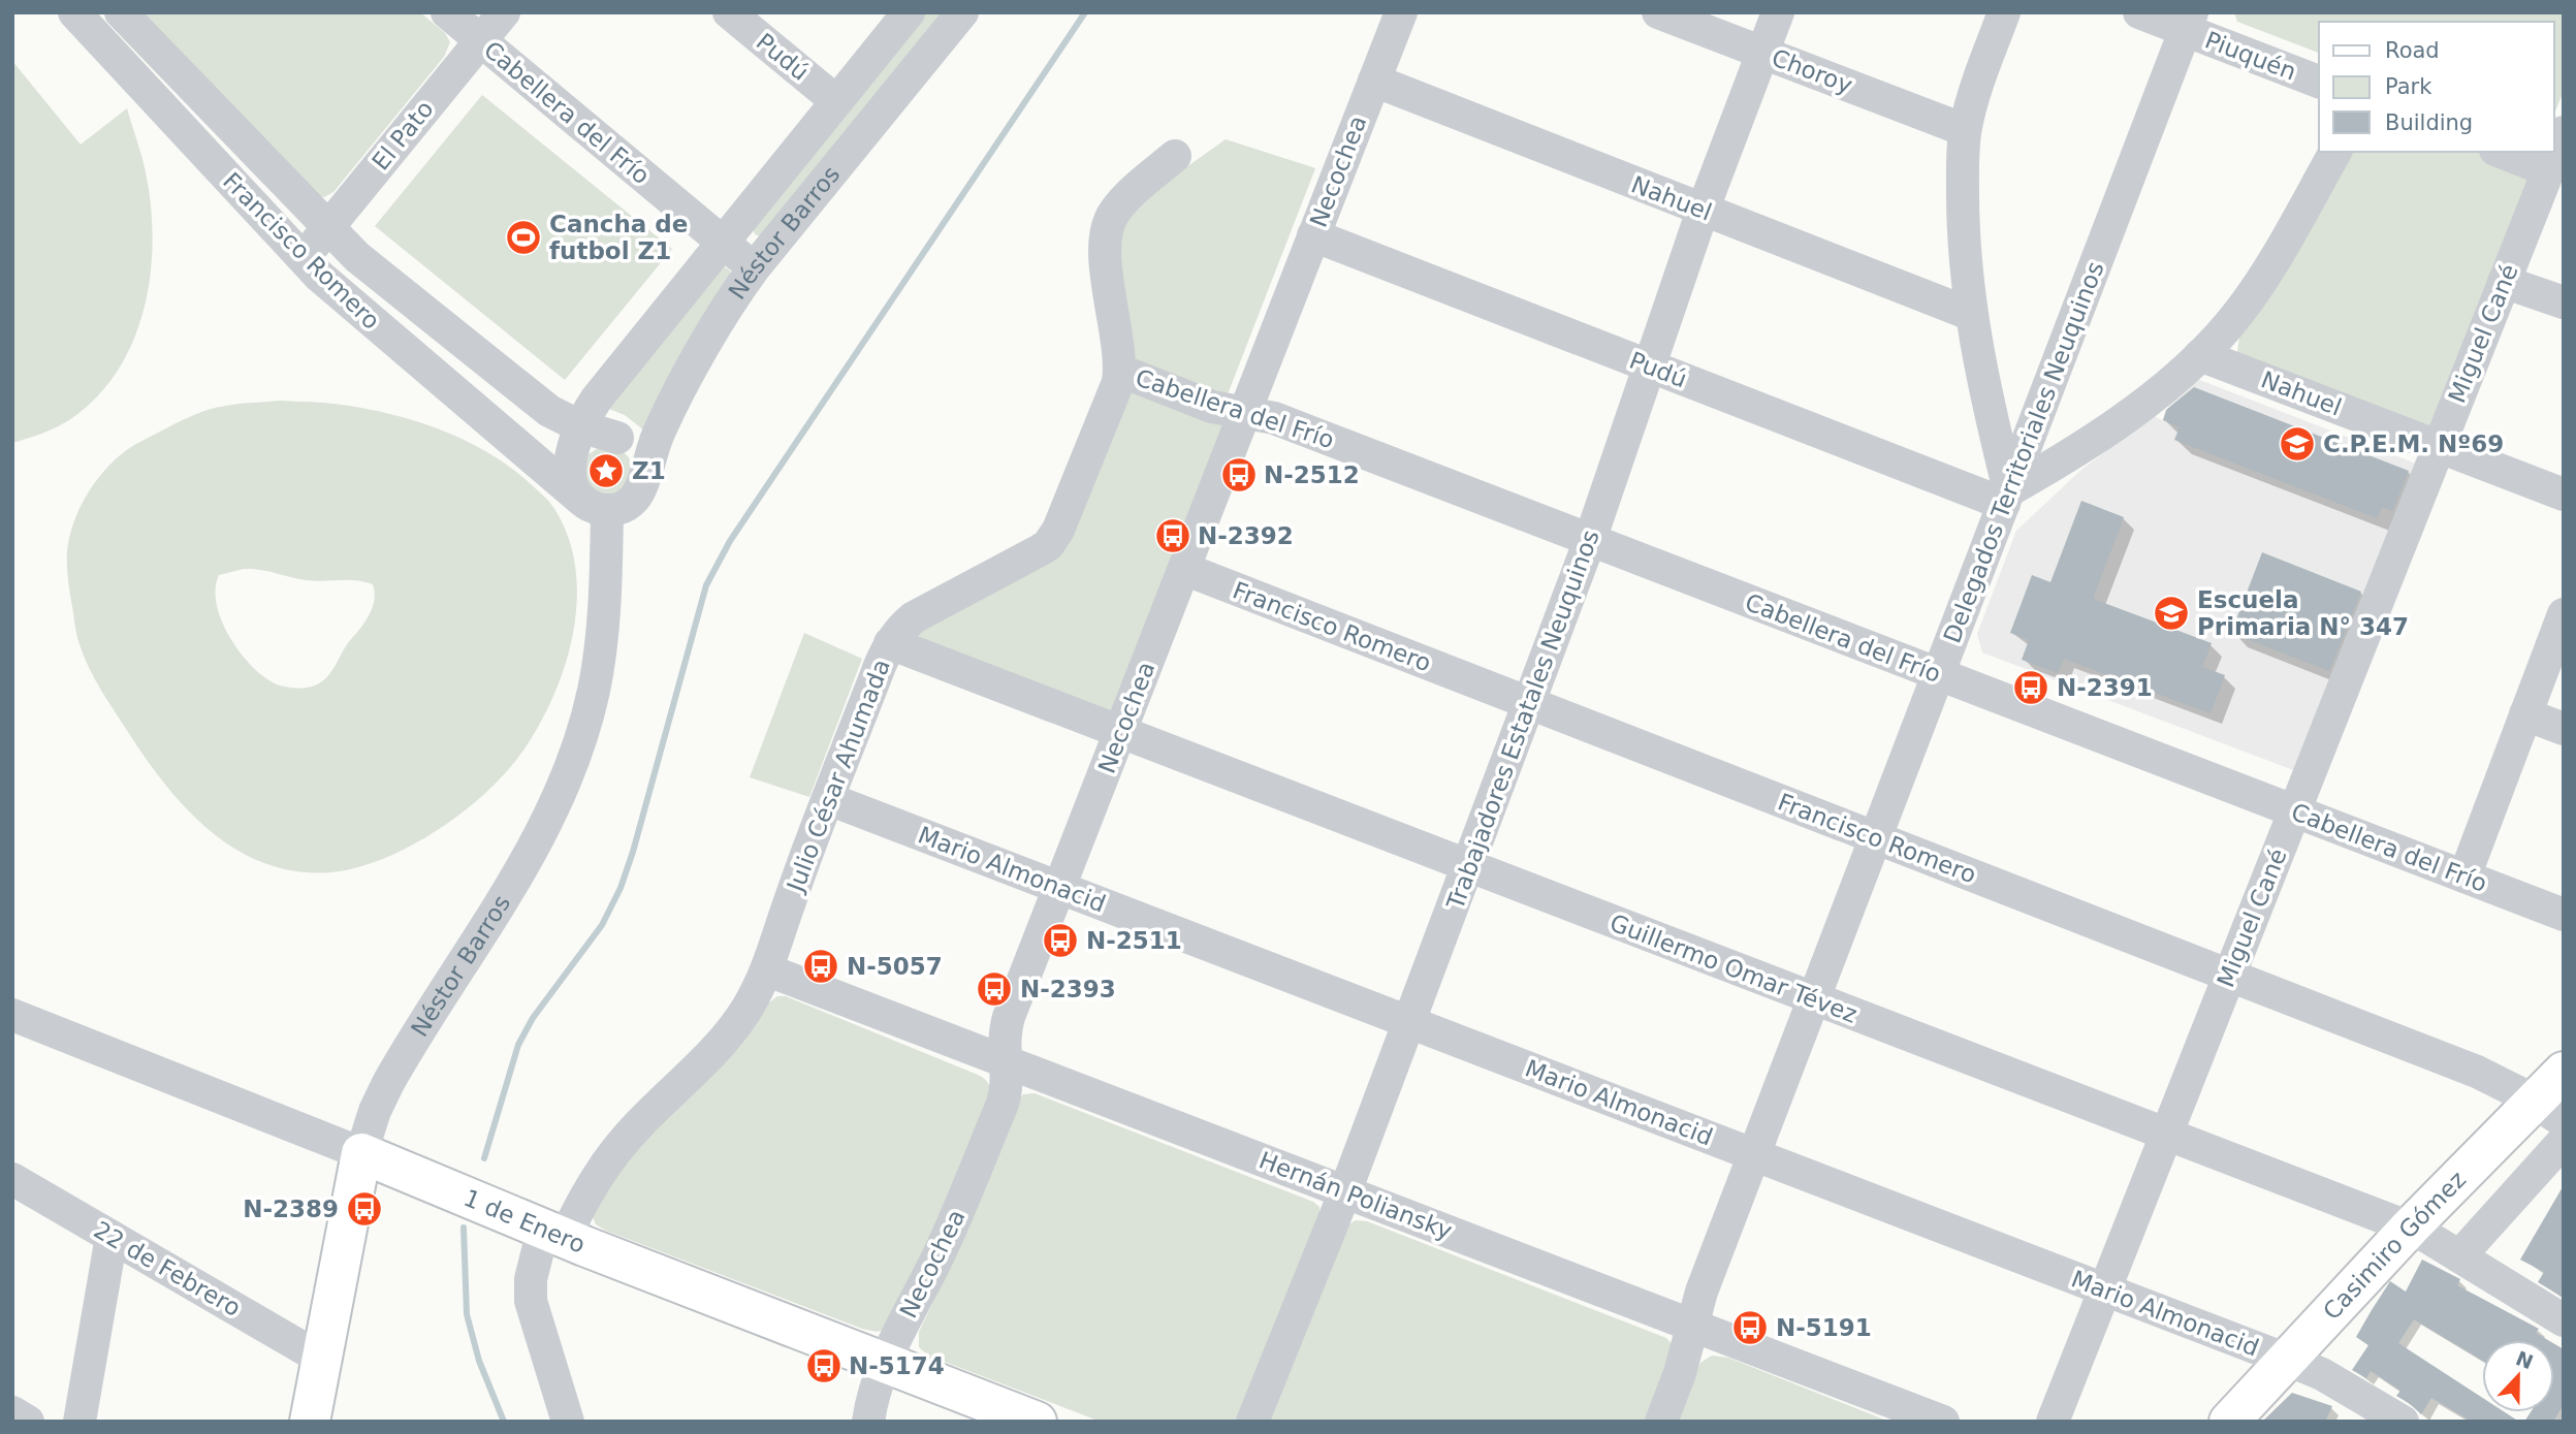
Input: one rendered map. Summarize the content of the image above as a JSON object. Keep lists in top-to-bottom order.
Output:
{
  "streets": {
    "main road": ["Néstor Barros", "1 de Enero", "Casimiro Gómez"],
    "street": [
      "Piuquén",
      "Pudú",
      "Choroy",
      "Cabellera del Frío",
      "El Pato",
      "Necochea",
      "Nahuel",
      "Francisco Romero",
      "Miguel Cané",
      "Delegados Territoriales Neuquinos",
      "Trabajadores Estatales Neuquinos",
      "Julio César Ahumada",
      "Mario Almonacid",
      "Guillermo Omar Tévez",
      "Hernán Poliansky",
      "22 de Febrero"
    ]
  },
  "crossings": [
    ["Piuquén", "Delegados Territoriales Neuquinos"],
    ["Pudú", "Necochea"],
    ["Pudú", "Néstor Barros"],
    ["Pudú", "Delegados Territoriales Neuquinos"],
    ["Pudú", "Trabajadores Estatales Neuquinos"],
    ["Choroy", "Trabajadores Estatales Neuquinos"],
    ["Cabellera del Frío", "El Pato"],
    ["Cabellera del Frío", "Necochea"],
    ["Cabellera del Frío", "Néstor Barros"],
    ["Cabellera del Frío", "Miguel Cané"],
    ["Cabellera del Frío", "Delegados Territoriales Neuquinos"],
    ["Cabellera del Frío", "Trabajadores Estatales Neuquinos"],
    ["Cabellera del Frío", "Julio César Ahumada"],
    ["El Pato", "Francisco Romero"],
    ["Necochea", "Nahuel"],
    ["Necochea", "Francisco Romero"],
    ["Necochea", "Mario Almonacid"],
    ["Necochea", "Guillermo Omar Tévez"],
    ["Necochea", "Hernán Poliansky"],
    ["Necochea", "1 de Enero"],
    ["Nahuel", "Miguel Cané"],
    ["Nahuel", "Trabajadores Estatales Neuquinos"],
    ["Néstor Barros", "Francisco Romero"],
    ["Néstor Barros", "1 de Enero"],
    ["Néstor Barros", "22 de Febrero"],
    ["Francisco Romero", "Miguel Cané"],
    ["Francisco Romero", "Delegados Territoriales Neuquinos"],
    ["Francisco Romero", "Trabajadores Estatales Neuquinos"],
    ["Francisco Romero", "Casimiro Gómez"],
    ["Miguel Cané", "Mario Almonacid"],
    ["Miguel Cané", "Guillermo Omar Tévez"],
    ["Delegados Territoriales Neuquinos", "Mario Almonacid"],
    ["Delegados Territoriales Neuquinos", "Guillermo Omar Tévez"],
    ["Delegados Territoriales Neuquinos", "Hernán Poliansky"],
    ["Trabajadores Estatales Neuquinos", "Mario Almonacid"],
    ["Trabajadores Estatales Neuquinos", "Guillermo Omar Tévez"],
    ["Trabajadores Estatales Neuquinos", "Hernán Poliansky"],
    ["Julio César Ahumada", "Mario Almonacid"],
    ["Julio César Ahumada", "Guillermo Omar Tévez"],
    ["Julio César Ahumada", "Hernán Poliansky"],
    ["Julio César Ahumada", "1 de Enero"],
    ["Mario Almonacid", "Casimiro Gómez"],
    ["Guillermo Omar Tévez", "Casimiro Gómez"]
  ],
  "places": {
    "sports": ["Cancha de futbol Z1"],
    "school or university": ["C.P.E.M. Nº69", "Escuela Primaria N° 347"],
    "place": ["Z1"],
    "bus stop": [
      "N-2512",
      "N-2392",
      "N-2391",
      "N-2511",
      "N-5057",
      "N-2393",
      "N-2389",
      "N-5191",
      "N-5174"
    ]
  },
  "legend": ["Road", "Park", "Building"],
  "north": "top"
}
